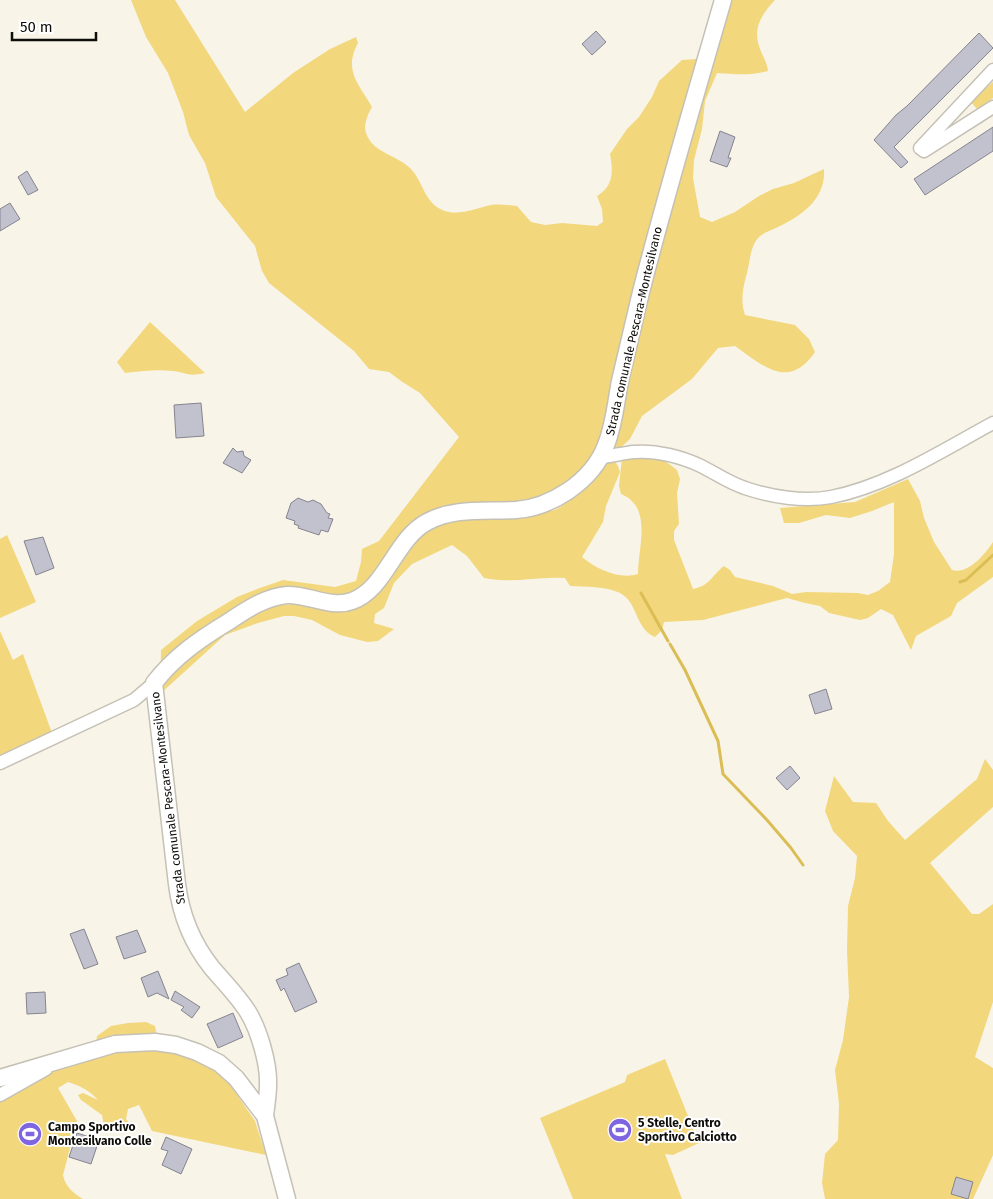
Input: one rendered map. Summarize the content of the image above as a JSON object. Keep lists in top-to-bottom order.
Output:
{
  "streets": {
    "street": ["Strada comunale Pescara-Montesilvano"]
  },
  "places": {
    "sports": ["5 Stelle, Centro Sportivo Calciotto", "Campo Sportivo Montesilvano Colle"]
  },
  "scale_bar": "50 m"
}
